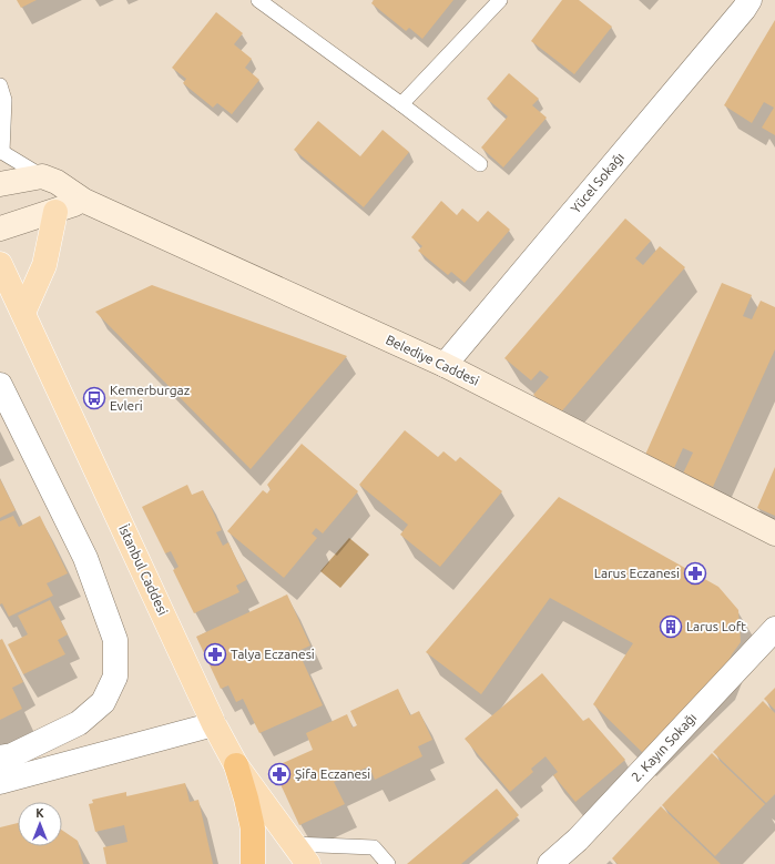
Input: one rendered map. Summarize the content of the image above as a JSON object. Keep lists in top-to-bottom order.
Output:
{
  "streets": {
    "main road": ["Belediye Caddesi", "İstanbul Caddesi"],
    "street": ["Yücel Sokağı", "2. Kayın Sokağı"]
  },
  "crossings": [
    ["Yücel Sokağı", "Belediye Caddesi"]
  ],
  "places": {
    "bus stop": ["Kemerburgaz Evleri"],
    "pharmacy": ["Larus Eczanesi", "Talya Eczanesi", "Şifa Eczanesi"],
    "building": ["Larus Loft"]
  },
  "north": "top"
}
